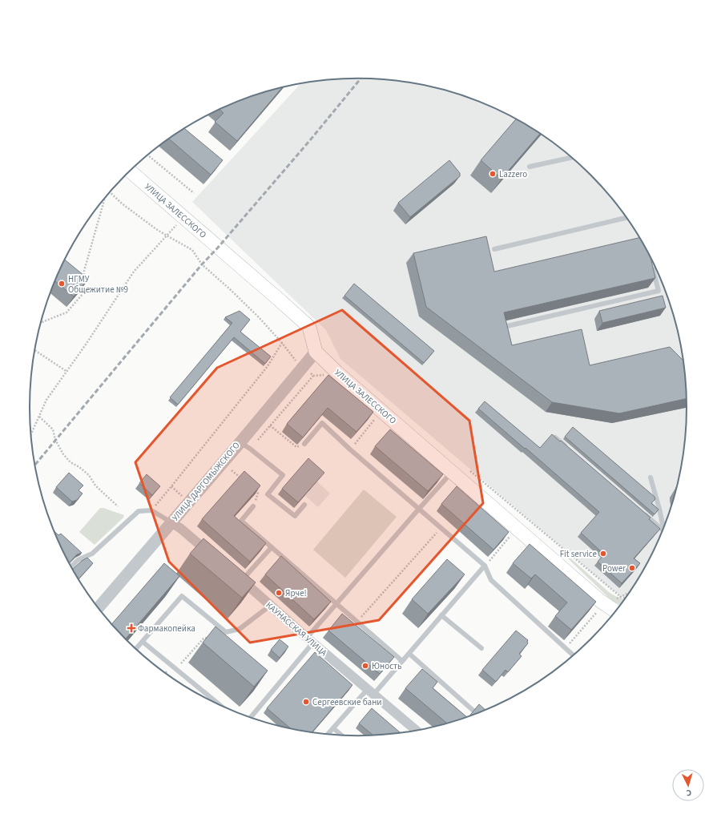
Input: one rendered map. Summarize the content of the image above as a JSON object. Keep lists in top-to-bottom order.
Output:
{
  "streets": {
    "main road": ["УЛИЦА ЗАЛЕССКОГО"],
    "street": ["УЛИЦА ДАРГОМЫЖСКОГО", "КАУНАССКАЯ УЛИЦА"]
  },
  "crossings": [
    ["УЛИЦА ЗАЛЕССКОГО", "УЛИЦА ДАРГОМЫЖСКОГО"]
  ],
  "places": {
    "other": [
      "Lazzero",
      "НГМУ Общежитие №9",
      "Fit service",
      "Power",
      "Ярче!",
      "Юность",
      "Сергеевские бани"
    ],
    "health": ["Фармакопейка"]
  },
  "north": "bottom"
}
